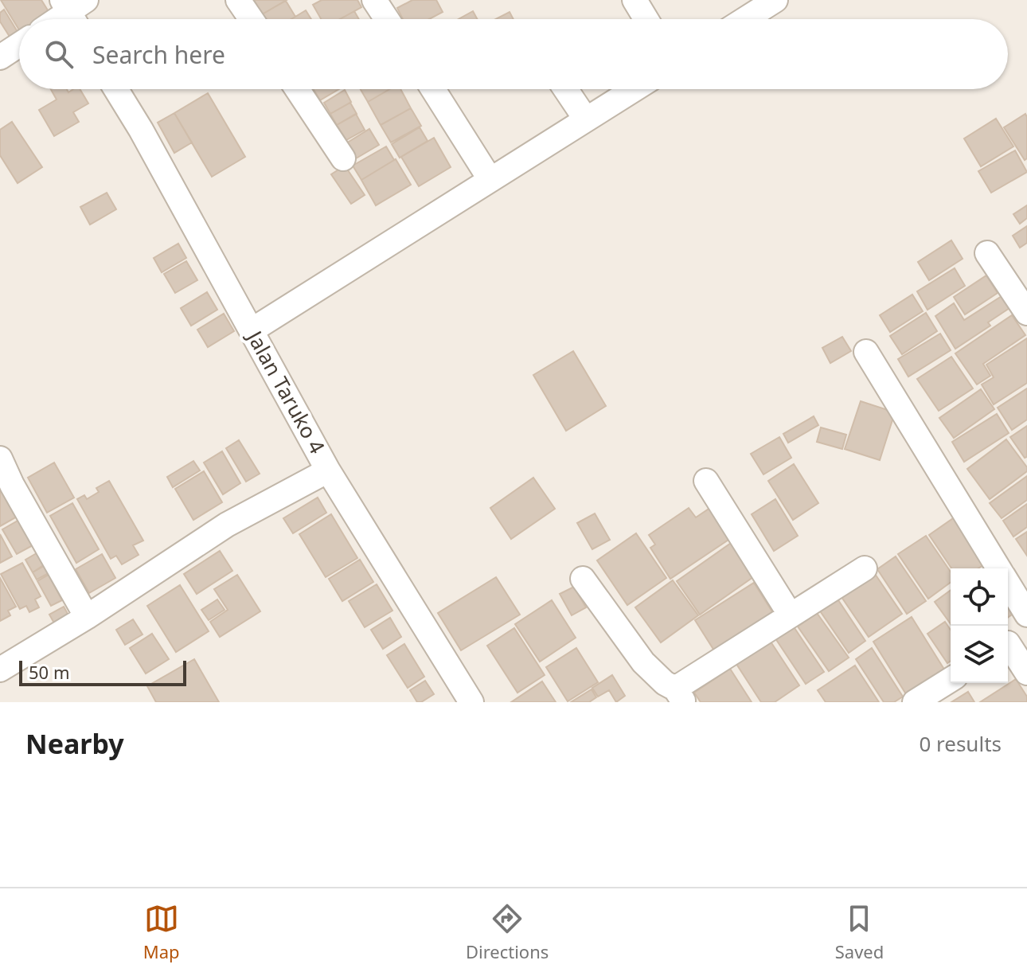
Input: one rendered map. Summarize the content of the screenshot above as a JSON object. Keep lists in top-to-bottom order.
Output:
{
  "streets": {
    "street": ["Jalan Taruko 4"]
  },
  "scale_bar": "50 m",
  "page": {
    "search": "Search here",
    "scale": "50 m",
    "heading": ["Nearby", "0 results"],
    "nav": ["Map", "Directions", "Saved"]
  }
}
